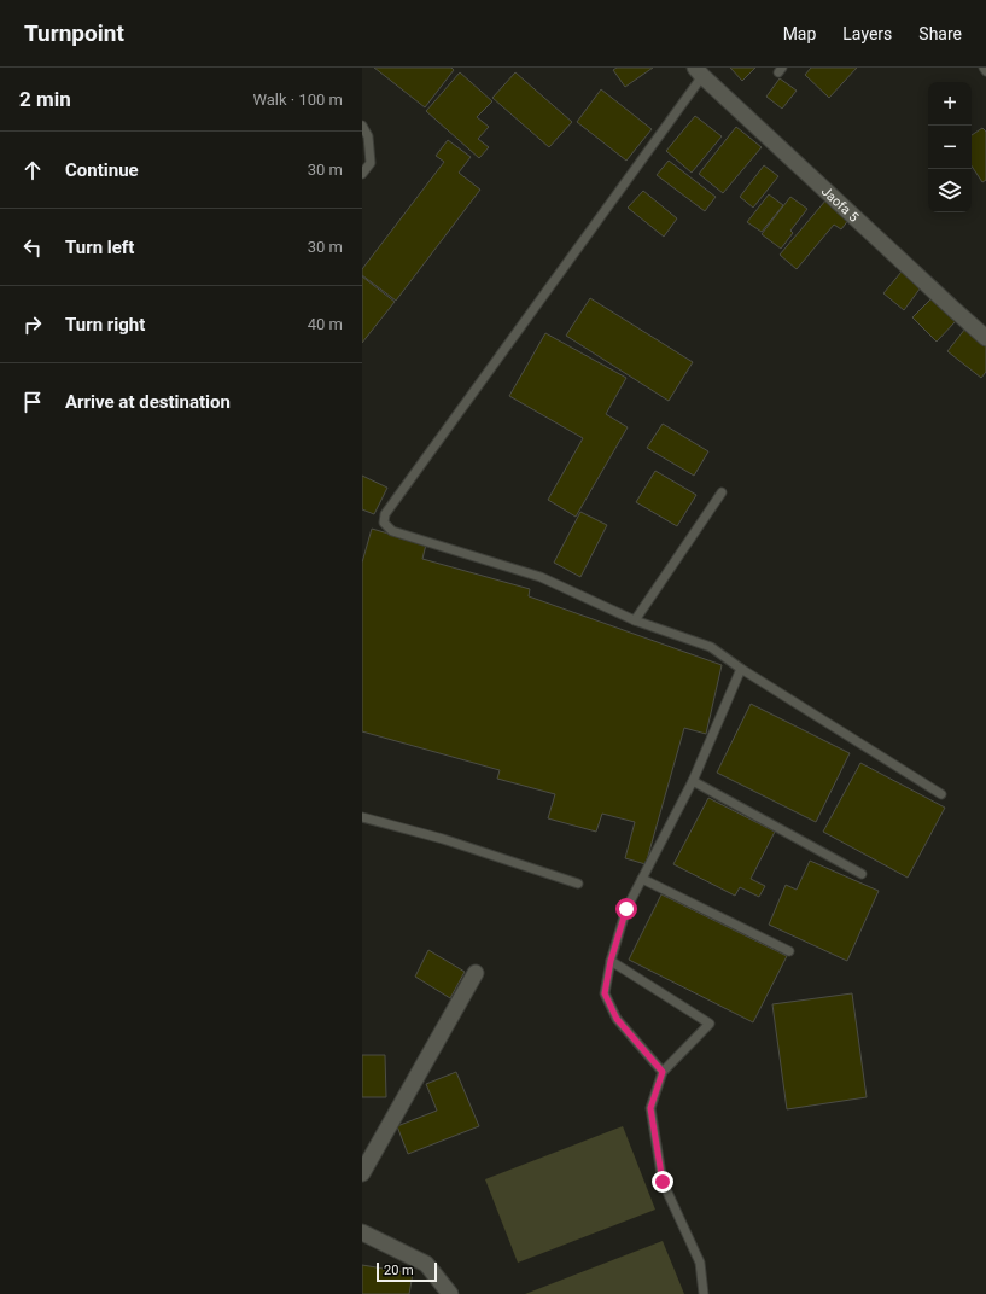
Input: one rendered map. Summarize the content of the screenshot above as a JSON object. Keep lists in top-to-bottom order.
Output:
{
  "streets": {
    "street": ["Jaofa 5"]
  },
  "scale_bar": "20 m",
  "page": {
    "header": "Turnpoint",
    "nav": ["Map", "Layers", "Share"],
    "heading": ["2 min", "Walk · 100 m"],
    "map_buttons": ["+", "−"],
    "list": [
      ["Continue", "30 m"],
      ["Turn left", "30 m"],
      ["Turn right", "40 m"],
      "Arrive at destination"
    ],
    "scale": "20 m"
  }
}
